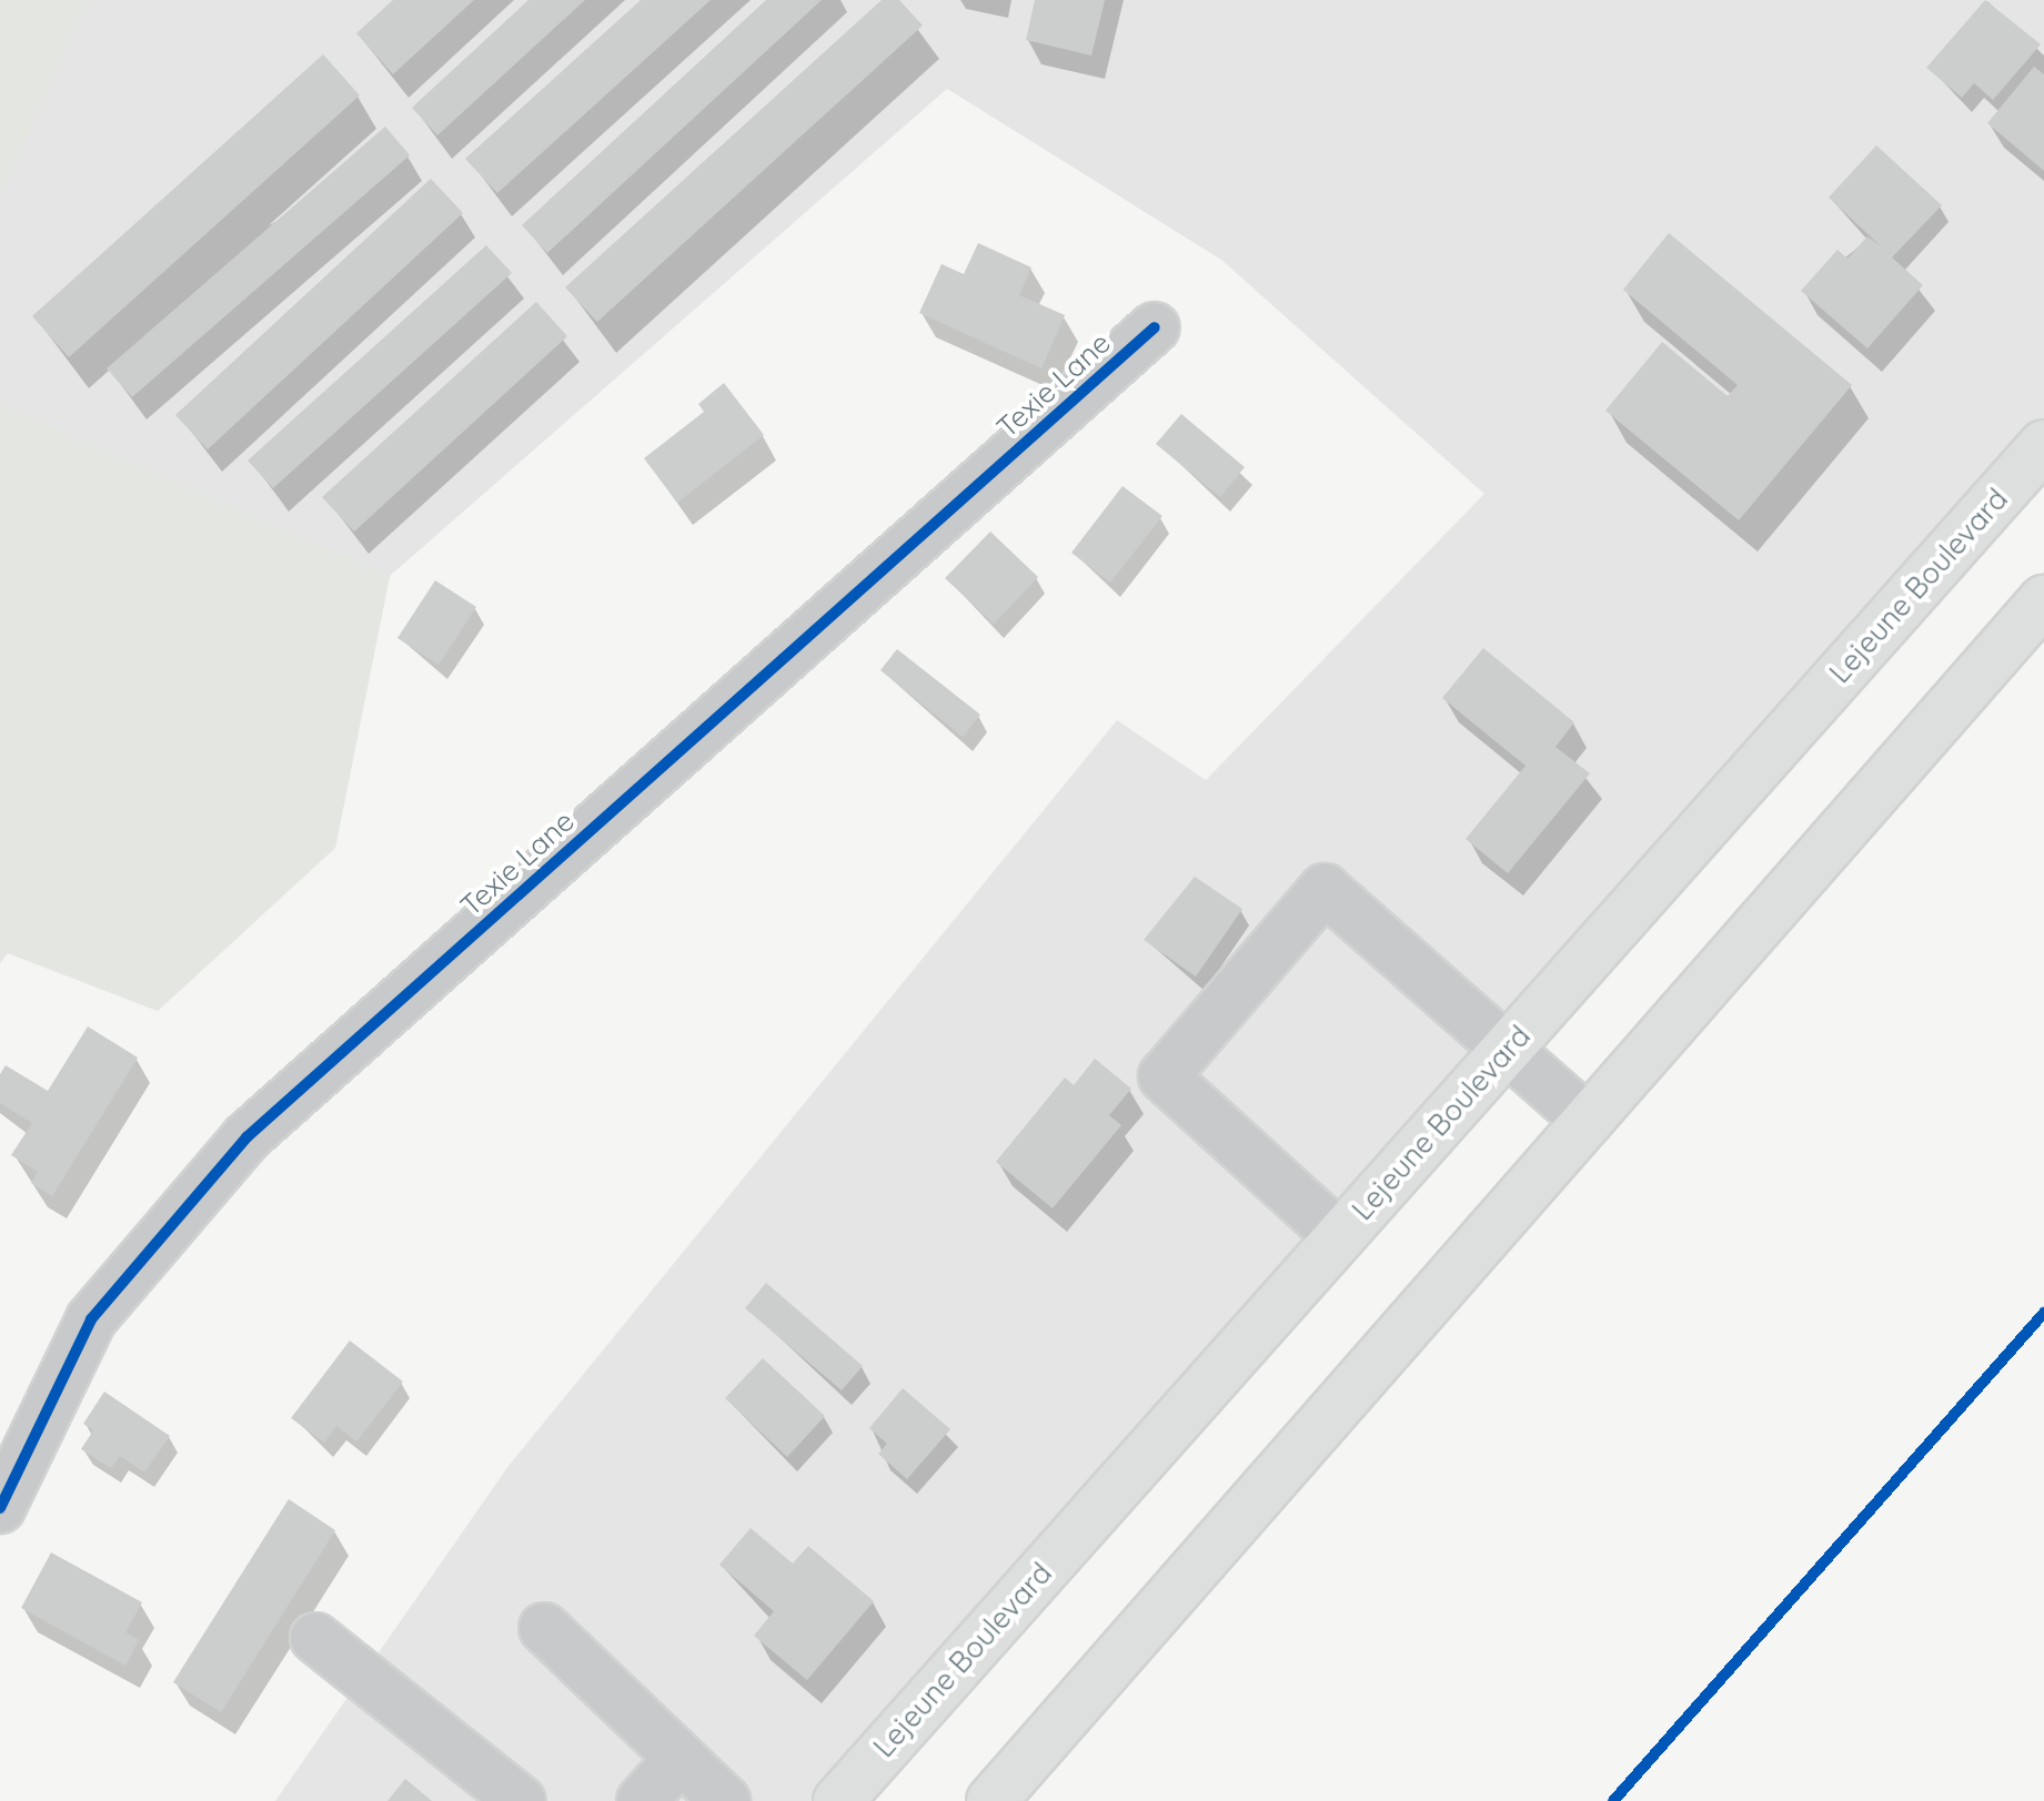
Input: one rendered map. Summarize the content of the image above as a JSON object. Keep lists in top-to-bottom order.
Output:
{
  "streets": {
    "highway": ["Lejeune Boulevard"],
    "street": ["Texie Lane"]
  }
}
